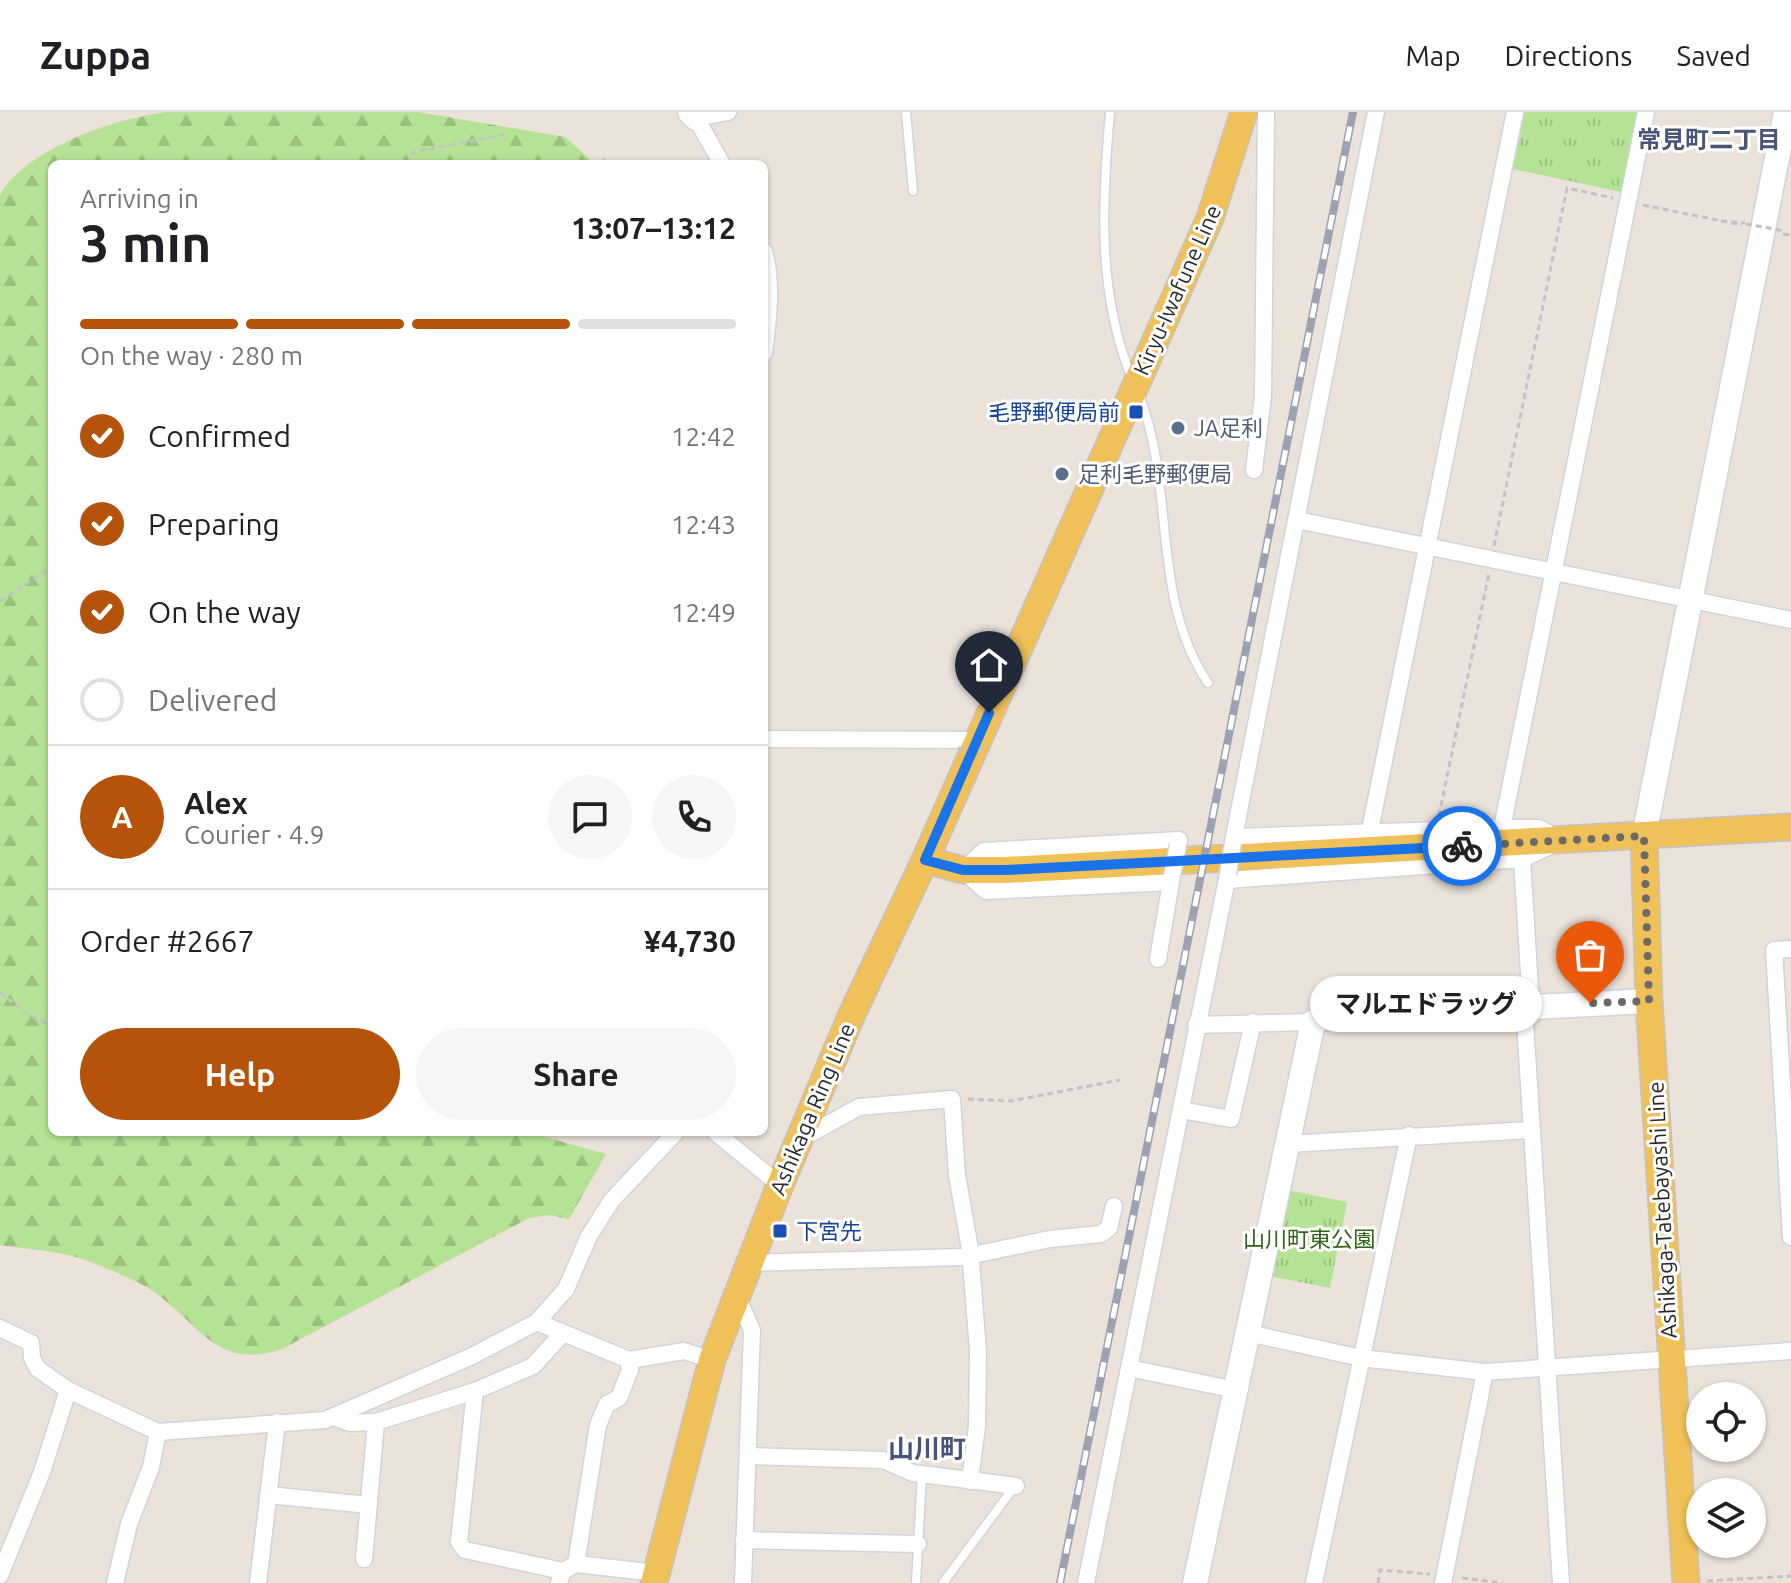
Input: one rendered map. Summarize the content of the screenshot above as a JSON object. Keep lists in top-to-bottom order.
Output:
{
  "streets": {
    "main road": ["Kiryu-Iwafune Line", "Ashikaga Ring Line", "Ashikaga-Tatebayashi Line"]
  },
  "crossings": [
    ["Kiryu-Iwafune Line", "Ashikaga Ring Line"]
  ],
  "districts": ["常見町二丁目", "山川町"],
  "parks": ["山川町東公園"],
  "places": {
    "transit": ["毛野郵便局前", "下宮先"],
    "other": ["JA足利", "足利毛野郵便局", "マルエドラッグ"]
  },
  "page": {
    "header": "Zuppa",
    "nav": ["Map", "Directions", "Saved"],
    "heading": ["3 min", "Arriving in", "13:07–13:12"],
    "panel": [
      "Alex",
      "Courier · 4.9",
      "Order #2667",
      "¥4,730"
    ],
    "bar": "On the way · 280 m",
    "list": [
      ["Confirmed", "12:42"],
      ["Preparing", "12:43"],
      ["On the way", "12:49"],
      "Delivered"
    ],
    "round": "A",
    "bubble": "マルエドラッグ",
    "buttons": ["Help", "Share"]
  }
}
